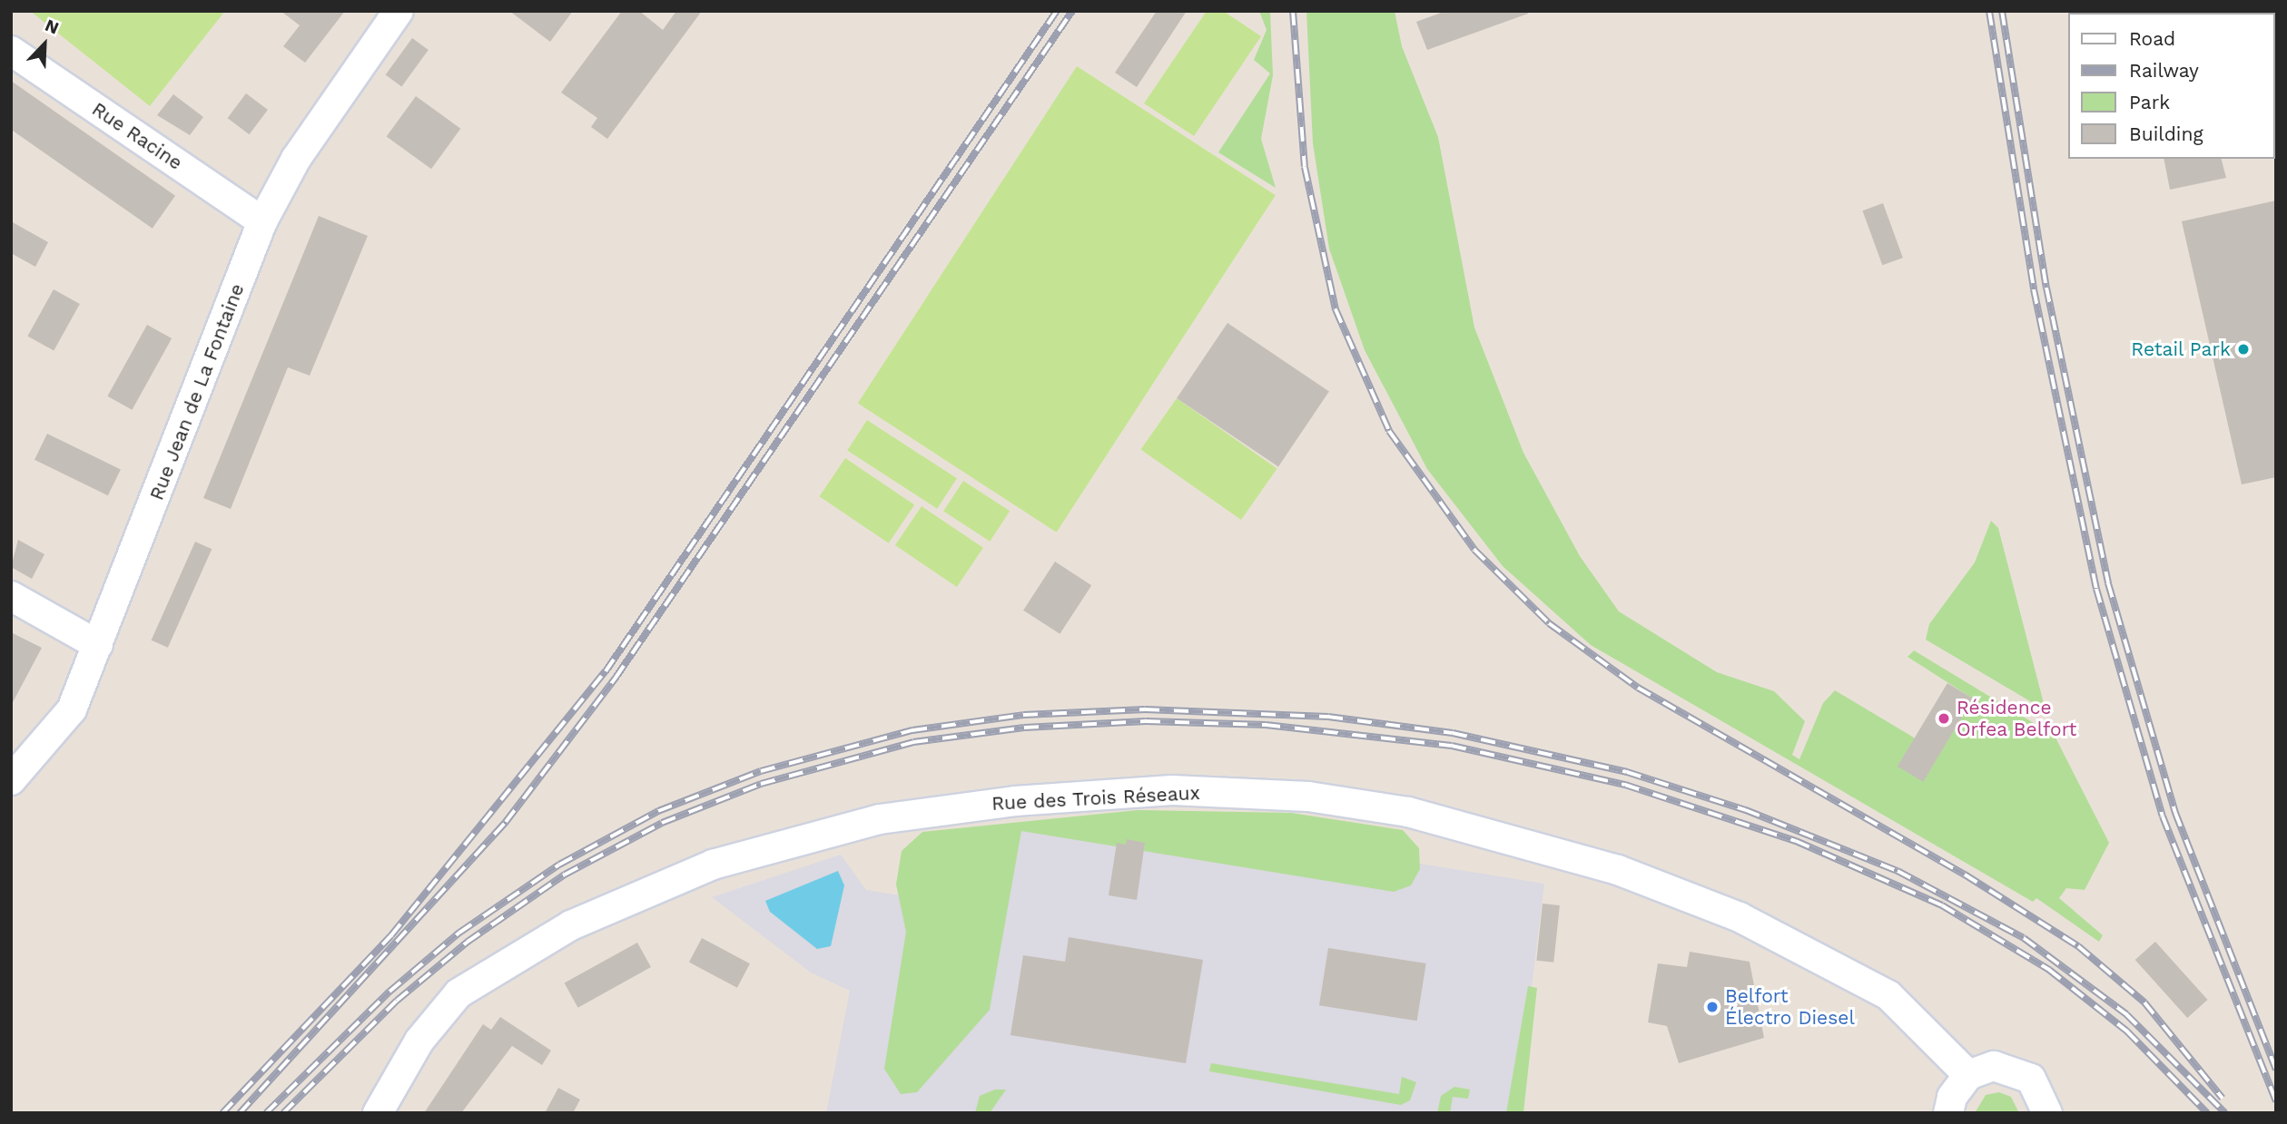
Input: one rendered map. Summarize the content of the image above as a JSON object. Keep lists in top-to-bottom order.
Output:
{
  "streets": {
    "street": ["Rue Racine", "Rue Jean de La Fontaine", "Rue des Trois Réseaux"]
  },
  "crossings": [
    ["Rue Racine", "Rue Jean de La Fontaine"]
  ],
  "places": ["Retail Park", "Résidence Orfea Belfort", "Belfort Électro Diesel"],
  "legend": [
    "Road",
    "Railway",
    "Park",
    "Building"
  ],
  "north": "top right"
}
